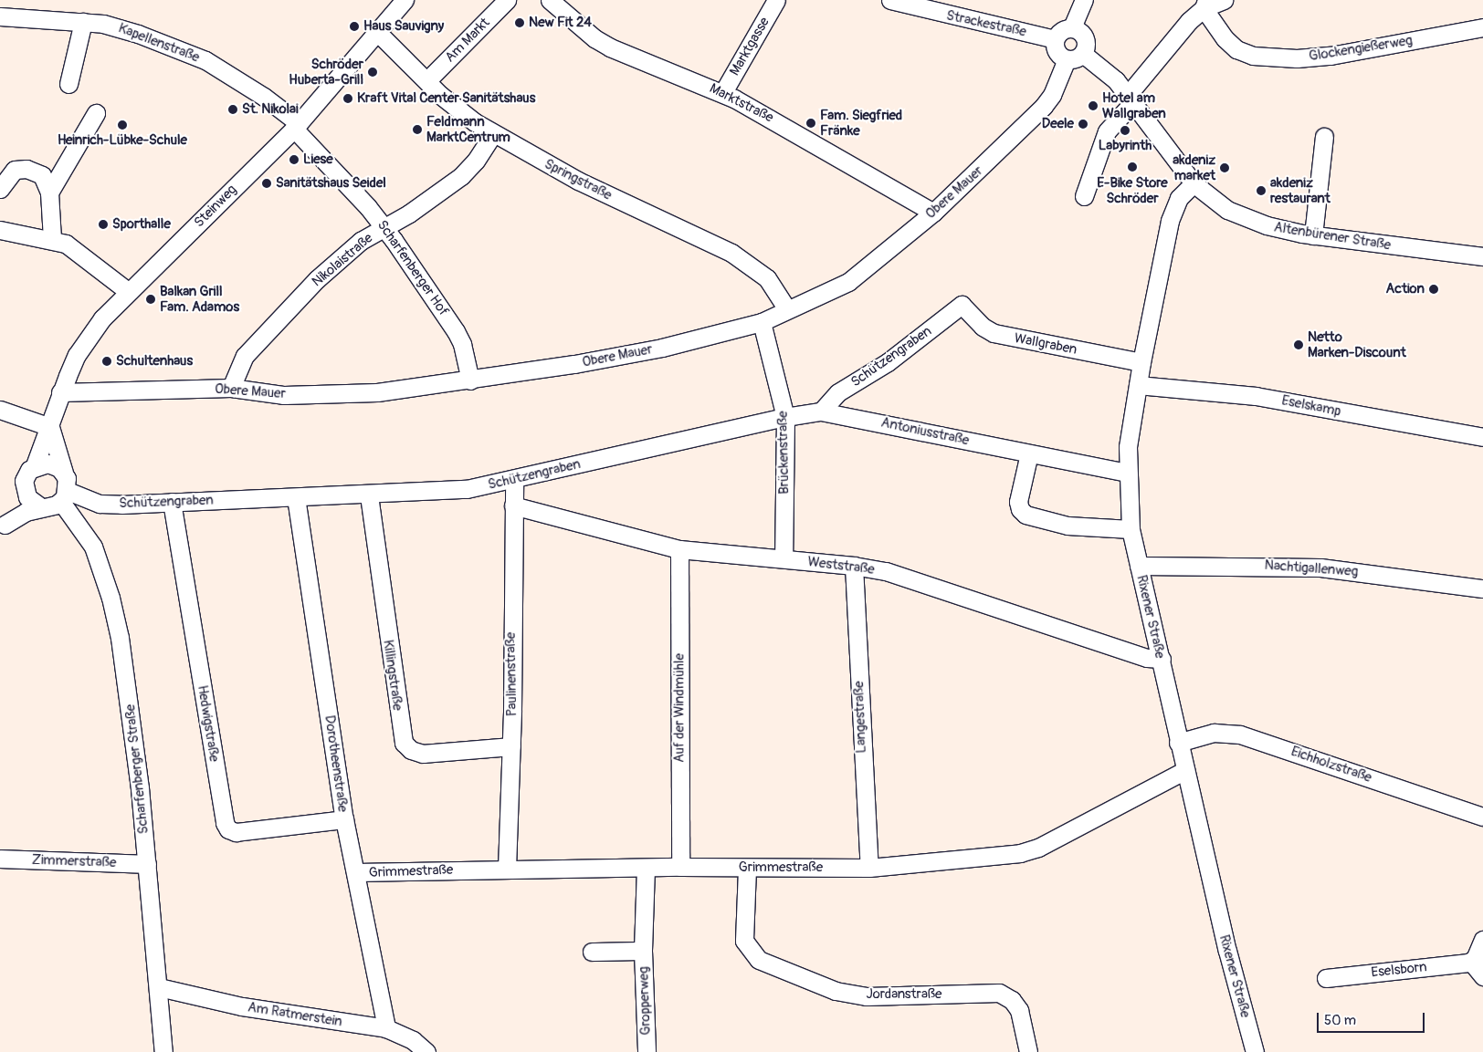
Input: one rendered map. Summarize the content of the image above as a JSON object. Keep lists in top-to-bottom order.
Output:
{
  "streets": {
    "street": [
      "Strackestraße",
      "Am Markt",
      "Kapellenstraße",
      "Marktgasse",
      "Glockengießerweg",
      "Marktstraße",
      "Springstraße",
      "Obere Mauer",
      "Steinweg",
      "Altenbürener Straße",
      "Nikolaistraße",
      "Scharfenberger Hof",
      "Wallgraben",
      "Schützengraben",
      "Eselskamp",
      "Antoniusstraße",
      "Brückenstraße",
      "Weststraße",
      "Nachtigallenweg",
      "Rixener Straße",
      "Paulinenstraße",
      "Killingstraße",
      "Auf der Windmühle",
      "Langestraße",
      "Hedwigstraße",
      "Dorotheenstraße",
      "Eichholzstraße",
      "Scharfenberger Straße",
      "Zimmerstraße",
      "Grimmestraße",
      "Eselsborn",
      "Jordanstraße",
      "Gropperweg",
      "Am Ratmerstein"
    ]
  },
  "crossings": [
    ["Strackestraße", "Obere Mauer"],
    ["Am Markt", "Springstraße"],
    ["Kapellenstraße", "Steinweg"],
    ["Kapellenstraße", "Scharfenberger Hof"],
    ["Marktgasse", "Marktstraße"],
    ["Marktstraße", "Obere Mauer"],
    ["Springstraße", "Obere Mauer"],
    ["Springstraße", "Steinweg"],
    ["Springstraße", "Nikolaistraße"],
    ["Obere Mauer", "Steinweg"],
    ["Obere Mauer", "Nikolaistraße"],
    ["Obere Mauer", "Scharfenberger Hof"],
    ["Obere Mauer", "Brückenstraße"],
    ["Steinweg", "Scharfenberger Hof"],
    ["Steinweg", "Schützengraben"],
    ["Steinweg", "Scharfenberger Straße"],
    ["Altenbürener Straße", "Rixener Straße"],
    ["Nikolaistraße", "Scharfenberger Hof"],
    ["Wallgraben", "Schützengraben"],
    ["Wallgraben", "Rixener Straße"],
    ["Schützengraben", "Antoniusstraße"],
    ["Schützengraben", "Brückenstraße"],
    ["Schützengraben", "Paulinenstraße"],
    ["Schützengraben", "Killingstraße"],
    ["Schützengraben", "Hedwigstraße"],
    ["Schützengraben", "Dorotheenstraße"],
    ["Schützengraben", "Scharfenberger Straße"],
    ["Eselskamp", "Rixener Straße"],
    ["Antoniusstraße", "Rixener Straße"],
    ["Brückenstraße", "Weststraße"],
    ["Weststraße", "Rixener Straße"],
    ["Weststraße", "Paulinenstraße"],
    ["Weststraße", "Auf der Windmühle"],
    ["Weststraße", "Langestraße"],
    ["Nachtigallenweg", "Rixener Straße"],
    ["Rixener Straße", "Eichholzstraße"],
    ["Rixener Straße", "Grimmestraße"],
    ["Paulinenstraße", "Killingstraße"],
    ["Paulinenstraße", "Grimmestraße"],
    ["Auf der Windmühle", "Grimmestraße"],
    ["Langestraße", "Grimmestraße"],
    ["Hedwigstraße", "Dorotheenstraße"],
    ["Dorotheenstraße", "Grimmestraße"],
    ["Dorotheenstraße", "Am Ratmerstein"],
    ["Scharfenberger Straße", "Zimmerstraße"],
    ["Scharfenberger Straße", "Am Ratmerstein"],
    ["Grimmestraße", "Jordanstraße"],
    ["Grimmestraße", "Gropperweg"]
  ],
  "places": [
    "New Fit 24",
    "Haus Sauvigny",
    "Schröder Huberta-Grill",
    "Kraft Vital Center Sanitätshaus",
    "Hotel am Wallgraben",
    "St. Nikolai",
    "Fam. Siegfried Fränke",
    "Deele",
    "Heinrich-Lübke-Schule",
    "Feldmann MarktCentrum",
    "Labyrinth",
    "Liese",
    "E-Bike Store Schröder",
    "akdeniz market",
    "Sanitätshaus Seidel",
    "akdeniz restaurant",
    "Sporthalle",
    "Action",
    "Balkan Grill Fam. Adamos",
    "Netto Marken-Discount",
    "Schultenhaus"
  ],
  "scale_bar": "50 m"
}
